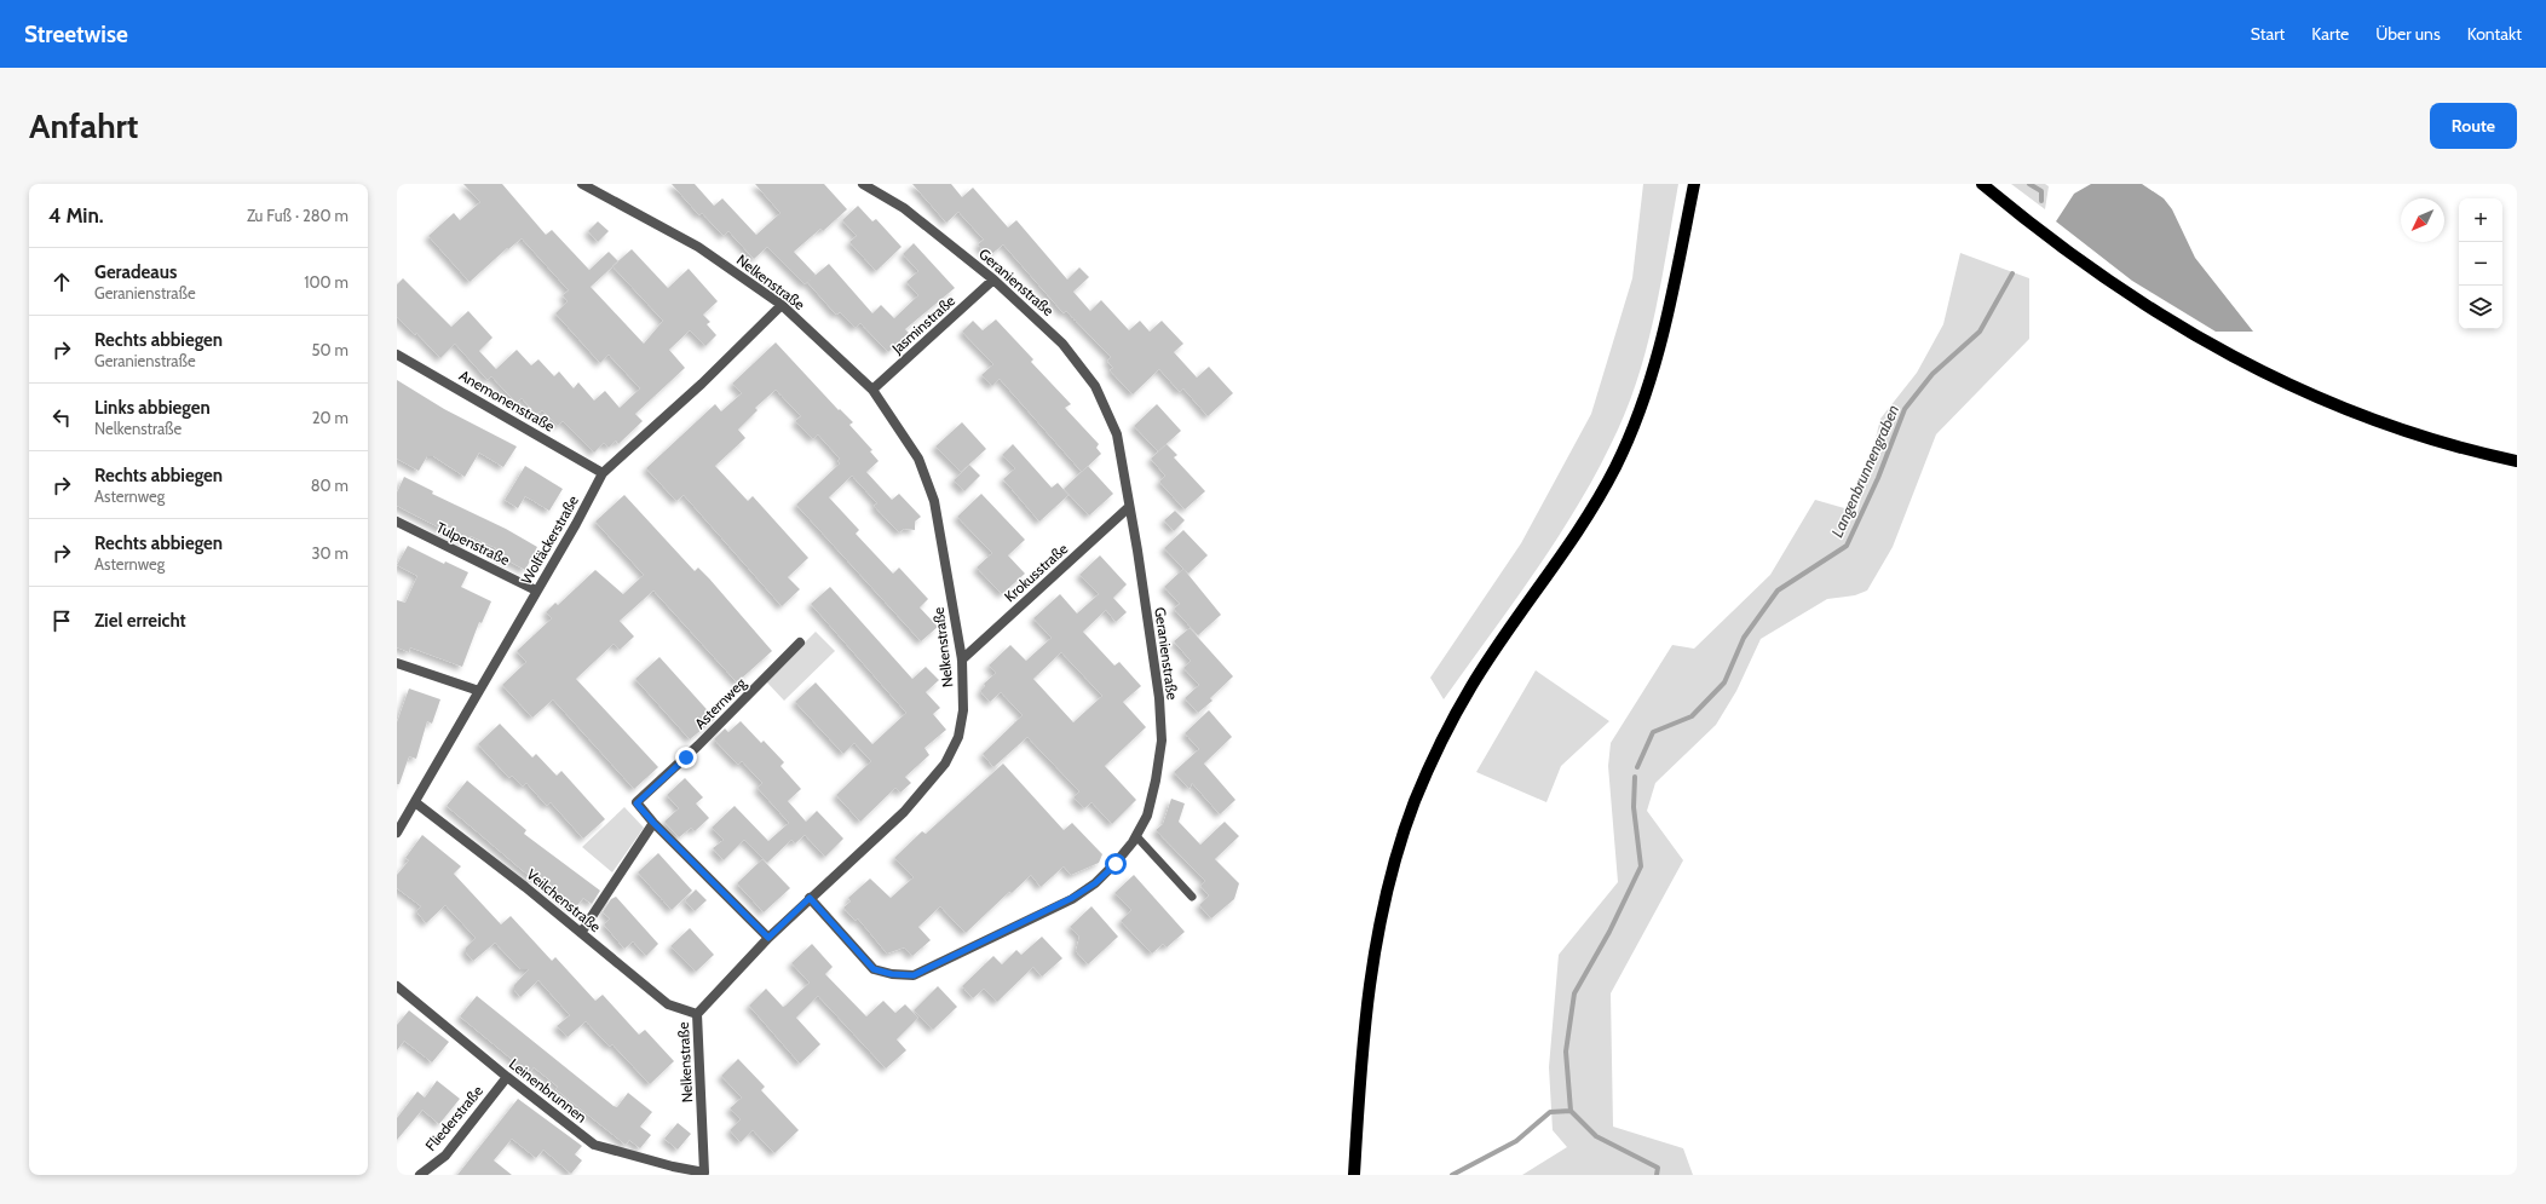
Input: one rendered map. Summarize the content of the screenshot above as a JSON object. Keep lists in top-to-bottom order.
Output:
{
  "streets": {
    "street": [
      "Nelkenstraße",
      "Geranienstraße",
      "Jasminstraße",
      "Anemonenstraße",
      "Wolfäckerstraße",
      "Tulpenstraße",
      "Krokusstraße",
      "Asternweg",
      "Veilchenstraße",
      "Leinenbrunnen",
      "Fliederstraße"
    ]
  },
  "crossings": [
    ["Nelkenstraße", "Geranienstraße"],
    ["Nelkenstraße", "Jasminstraße"],
    ["Nelkenstraße", "Wolfäckerstraße"],
    ["Nelkenstraße", "Krokusstraße"],
    ["Nelkenstraße", "Asternweg"],
    ["Nelkenstraße", "Veilchenstraße"],
    ["Nelkenstraße", "Leinenbrunnen"],
    ["Geranienstraße", "Jasminstraße"],
    ["Geranienstraße", "Krokusstraße"],
    ["Anemonenstraße", "Wolfäckerstraße"],
    ["Wolfäckerstraße", "Tulpenstraße"],
    ["Wolfäckerstraße", "Veilchenstraße"],
    ["Leinenbrunnen", "Fliederstraße"]
  ],
  "water": ["Langenbrunnengraben"],
  "north": "bottom left",
  "page": {
    "header": "Streetwise",
    "nav": [
      "Start",
      "Karte",
      "Über uns",
      "Kontakt"
    ],
    "buttons": "Route",
    "title": "Anfahrt",
    "heading": ["4 Min.", "Zu Fuß · 280 m"],
    "map_buttons": ["+", "−"],
    "list": [
      ["Geradeaus", "Geranienstraße", "100 m"],
      ["Rechts abbiegen", "Geranienstraße", "50 m"],
      ["Links abbiegen", "Nelkenstraße", "20 m"],
      ["Rechts abbiegen", "Asternweg", "80 m"],
      ["Rechts abbiegen", "Asternweg", "30 m"],
      "Ziel erreicht"
    ]
  }
}
